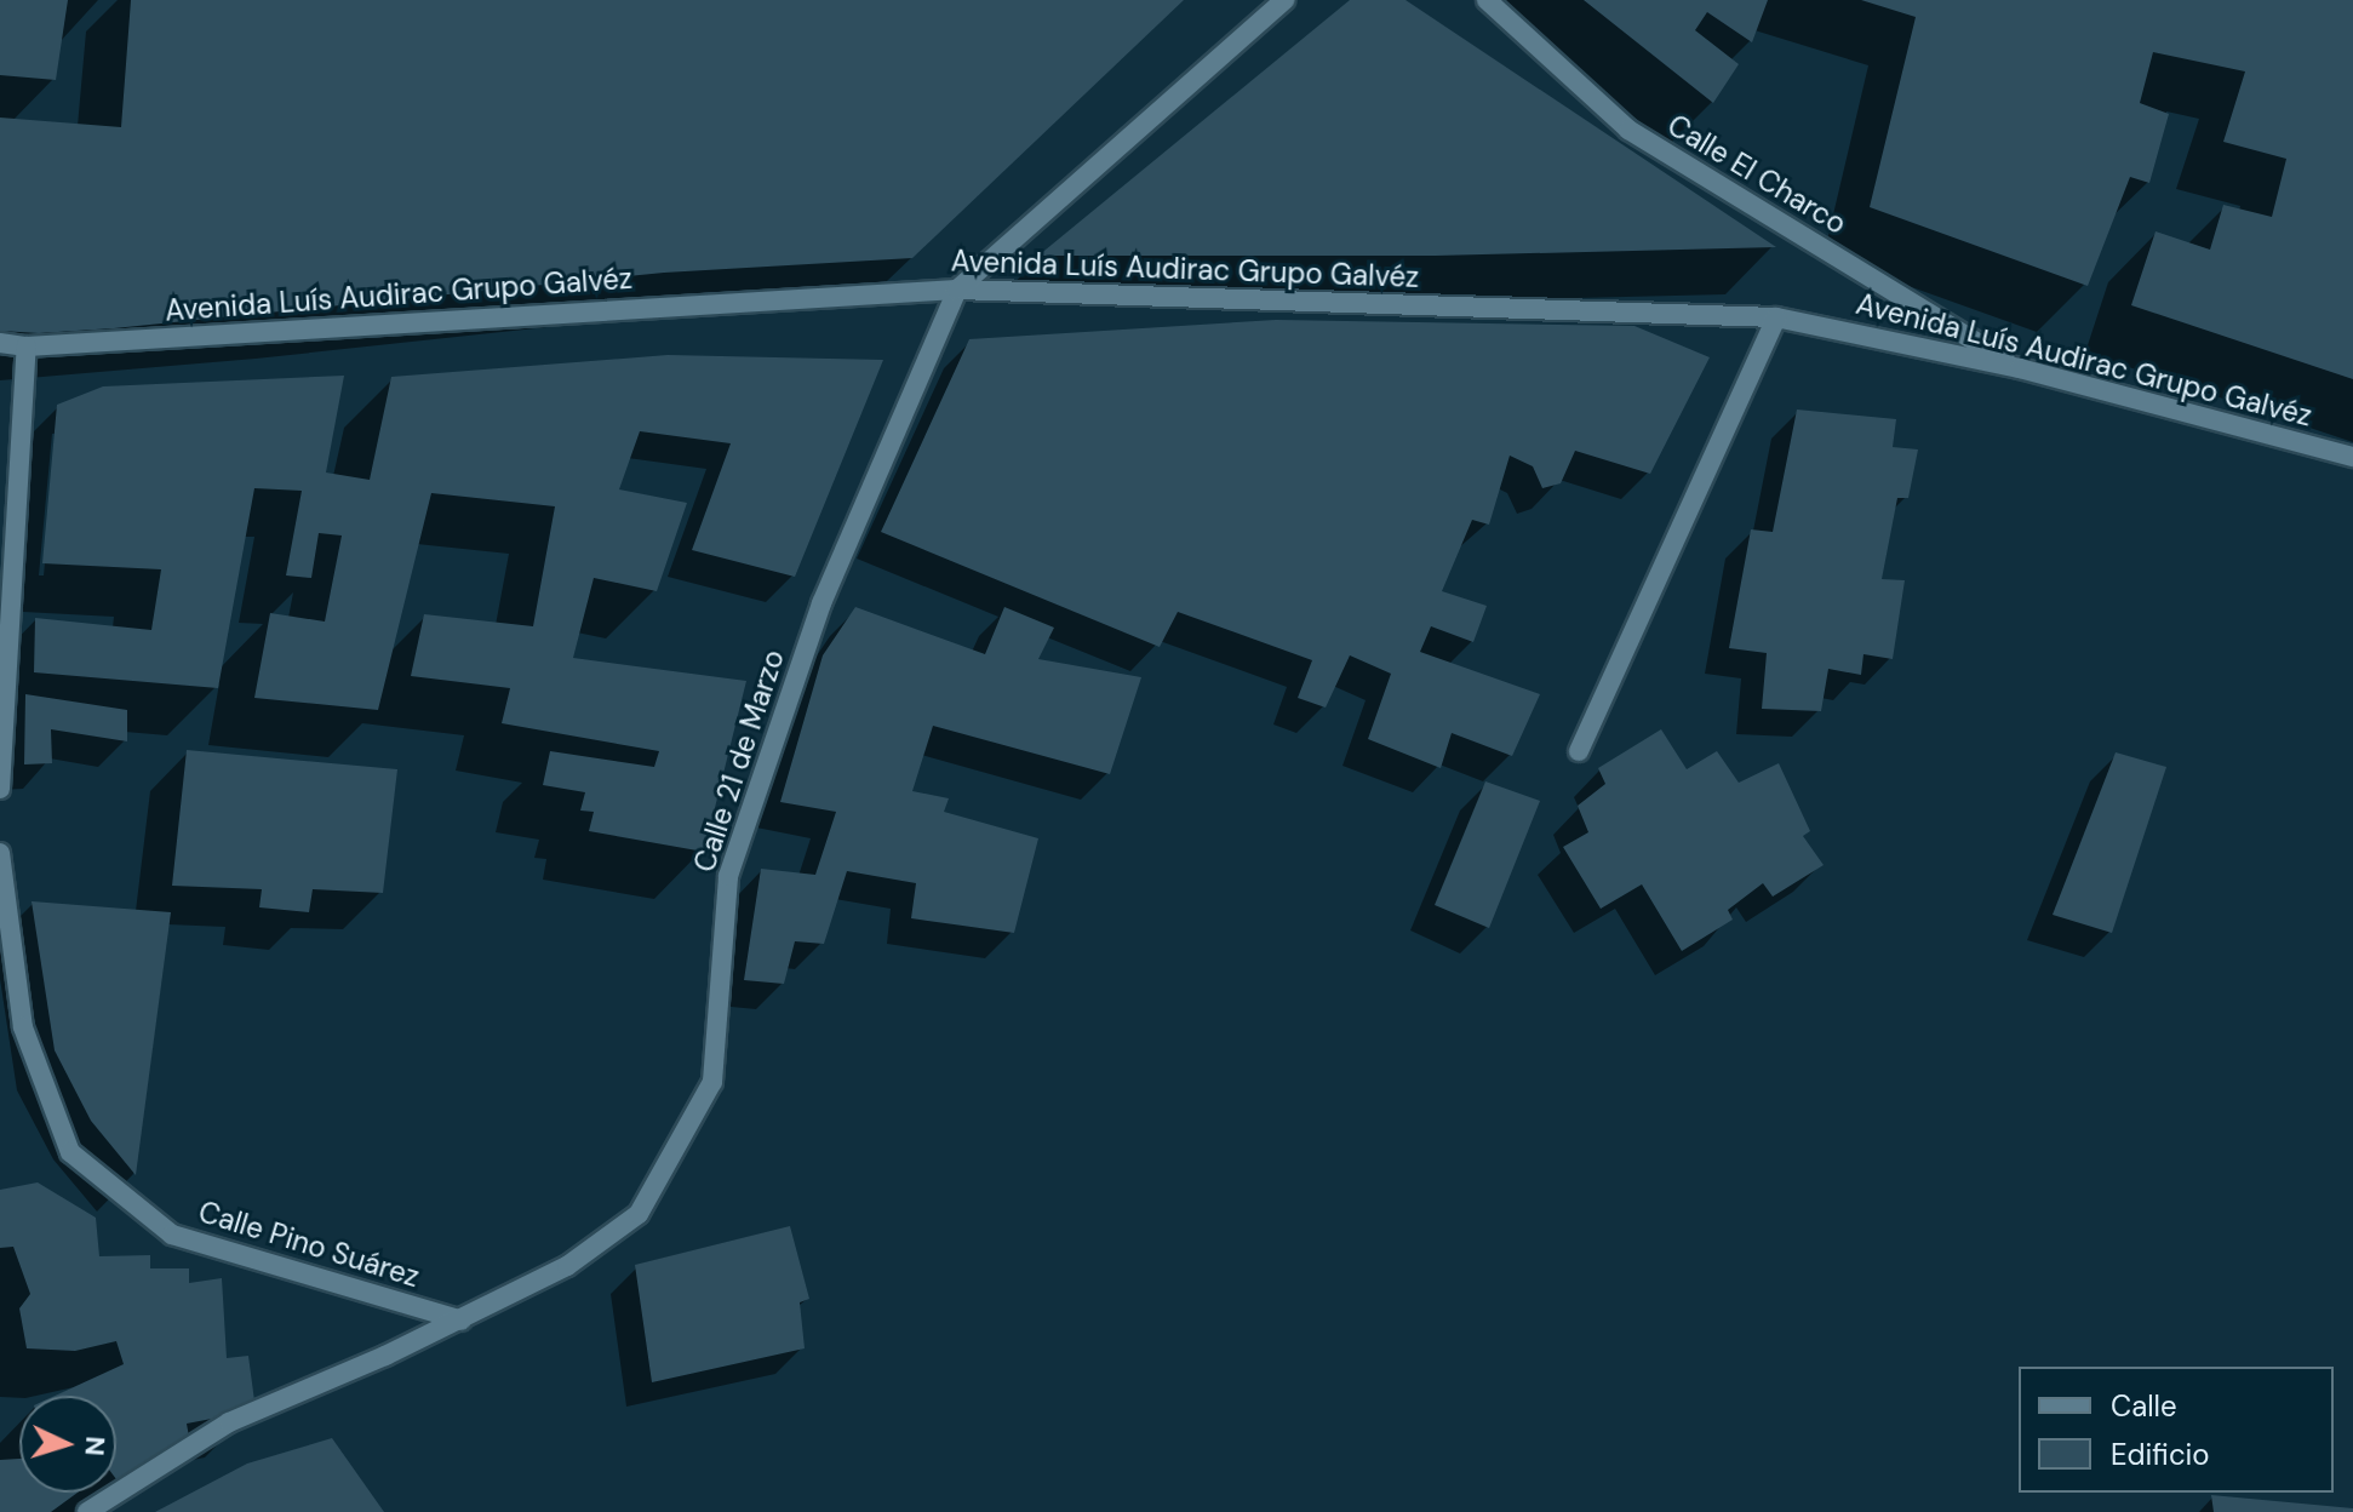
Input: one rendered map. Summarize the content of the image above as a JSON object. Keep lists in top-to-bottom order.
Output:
{
  "streets": {
    "street": [
      "Calle El Charco",
      "Avenida Luís Audirac Grupo Galvéz",
      "Calle 21 de Marzo",
      "Calle Pino Suárez"
    ]
  },
  "crossings": [
    ["Calle El Charco", "Avenida Luís Audirac Grupo Galvéz"],
    ["Avenida Luís Audirac Grupo Galvéz", "Calle 21 de Marzo"],
    ["Calle 21 de Marzo", "Calle Pino Suárez"]
  ],
  "legend": ["Calle", "Edificio"],
  "north": "right"
}
